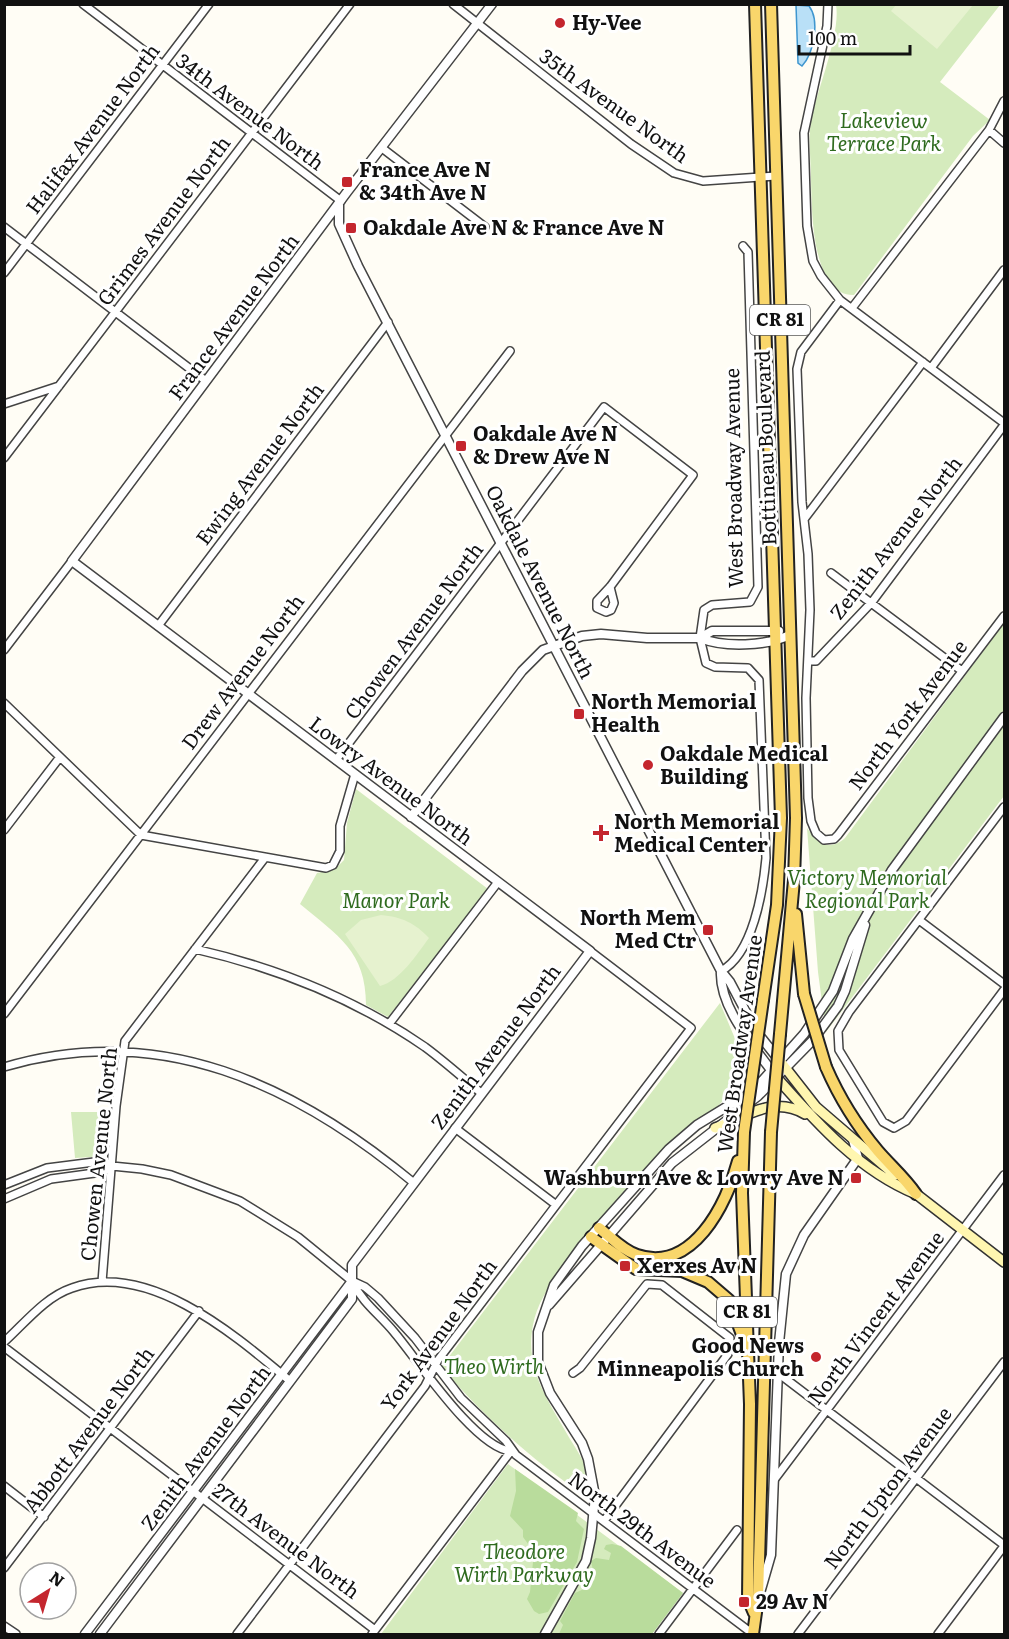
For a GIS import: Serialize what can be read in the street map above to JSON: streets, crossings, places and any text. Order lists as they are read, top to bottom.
{
  "streets": {
    "main road": ["CR 81", "Bottineau Boulevard", "West Broadway Avenue"],
    "street": [
      "35th Avenue North",
      "34th Avenue North",
      "Halifax Avenue North",
      "Grimes Avenue North",
      "France Avenue North",
      "Ewing Avenue North",
      "Zenith Avenue North",
      "Oakdale Avenue North",
      "Chowen Avenue North",
      "Drew Avenue North",
      "North York Avenue",
      "Lowry Avenue North",
      "North Vincent Avenue",
      "York Avenue North",
      "Abbott Avenue North",
      "North Upton Avenue",
      "North 29th Avenue",
      "27th Avenue North"
    ]
  },
  "crossings": [
    ["35th Avenue North", "France Avenue North"],
    ["35th Avenue North", "Bottineau Boulevard"],
    ["34th Avenue North", "Halifax Avenue North"],
    ["34th Avenue North", "Grimes Avenue North"],
    ["34th Avenue North", "France Avenue North"],
    ["34th Avenue North", "Oakdale Avenue North"],
    ["France Avenue North", "Oakdale Avenue North"],
    ["France Avenue North", "Lowry Avenue North"],
    ["Bottineau Boulevard", "West Broadway Avenue"],
    ["Ewing Avenue North", "Oakdale Avenue North"],
    ["Ewing Avenue North", "Lowry Avenue North"],
    ["West Broadway Avenue", "Oakdale Avenue North"],
    ["West Broadway Avenue", "North Vincent Avenue"],
    ["West Broadway Avenue", "North 29th Avenue"],
    ["Zenith Avenue North", "North York Avenue"],
    ["Zenith Avenue North", "Lowry Avenue North"],
    ["Zenith Avenue North", "27th Avenue North"],
    ["Oakdale Avenue North", "Chowen Avenue North"],
    ["Oakdale Avenue North", "Drew Avenue North"],
    ["Chowen Avenue North", "Lowry Avenue North"],
    ["Drew Avenue North", "Lowry Avenue North"],
    ["Lowry Avenue North", "York Avenue North"],
    ["York Avenue North", "27th Avenue North"],
    ["Abbott Avenue North", "27th Avenue North"]
  ],
  "parks": [
    "Lakeview Terrace Park",
    "Victory Memorial Regional Park",
    "Manor Park",
    "Theo Wirth",
    "Theodore Wirth Parkway"
  ],
  "places": {
    "other": ["Hy-Vee", "Oakdale Medical Building", "Good News Minneapolis Church"],
    "transit": [
      "France Ave N & 34th Ave N",
      "Oakdale Ave N & France Ave N",
      "Oakdale Ave N & Drew Ave N",
      "North Memorial Health",
      "North Mem Med Ctr",
      "Washburn Ave & Lowry Ave N",
      "Xerxes Av N",
      "29 Av N"
    ],
    "health": ["North Memorial Medical Center"]
  },
  "scale_bar": "100 m",
  "north": "top right"
}
